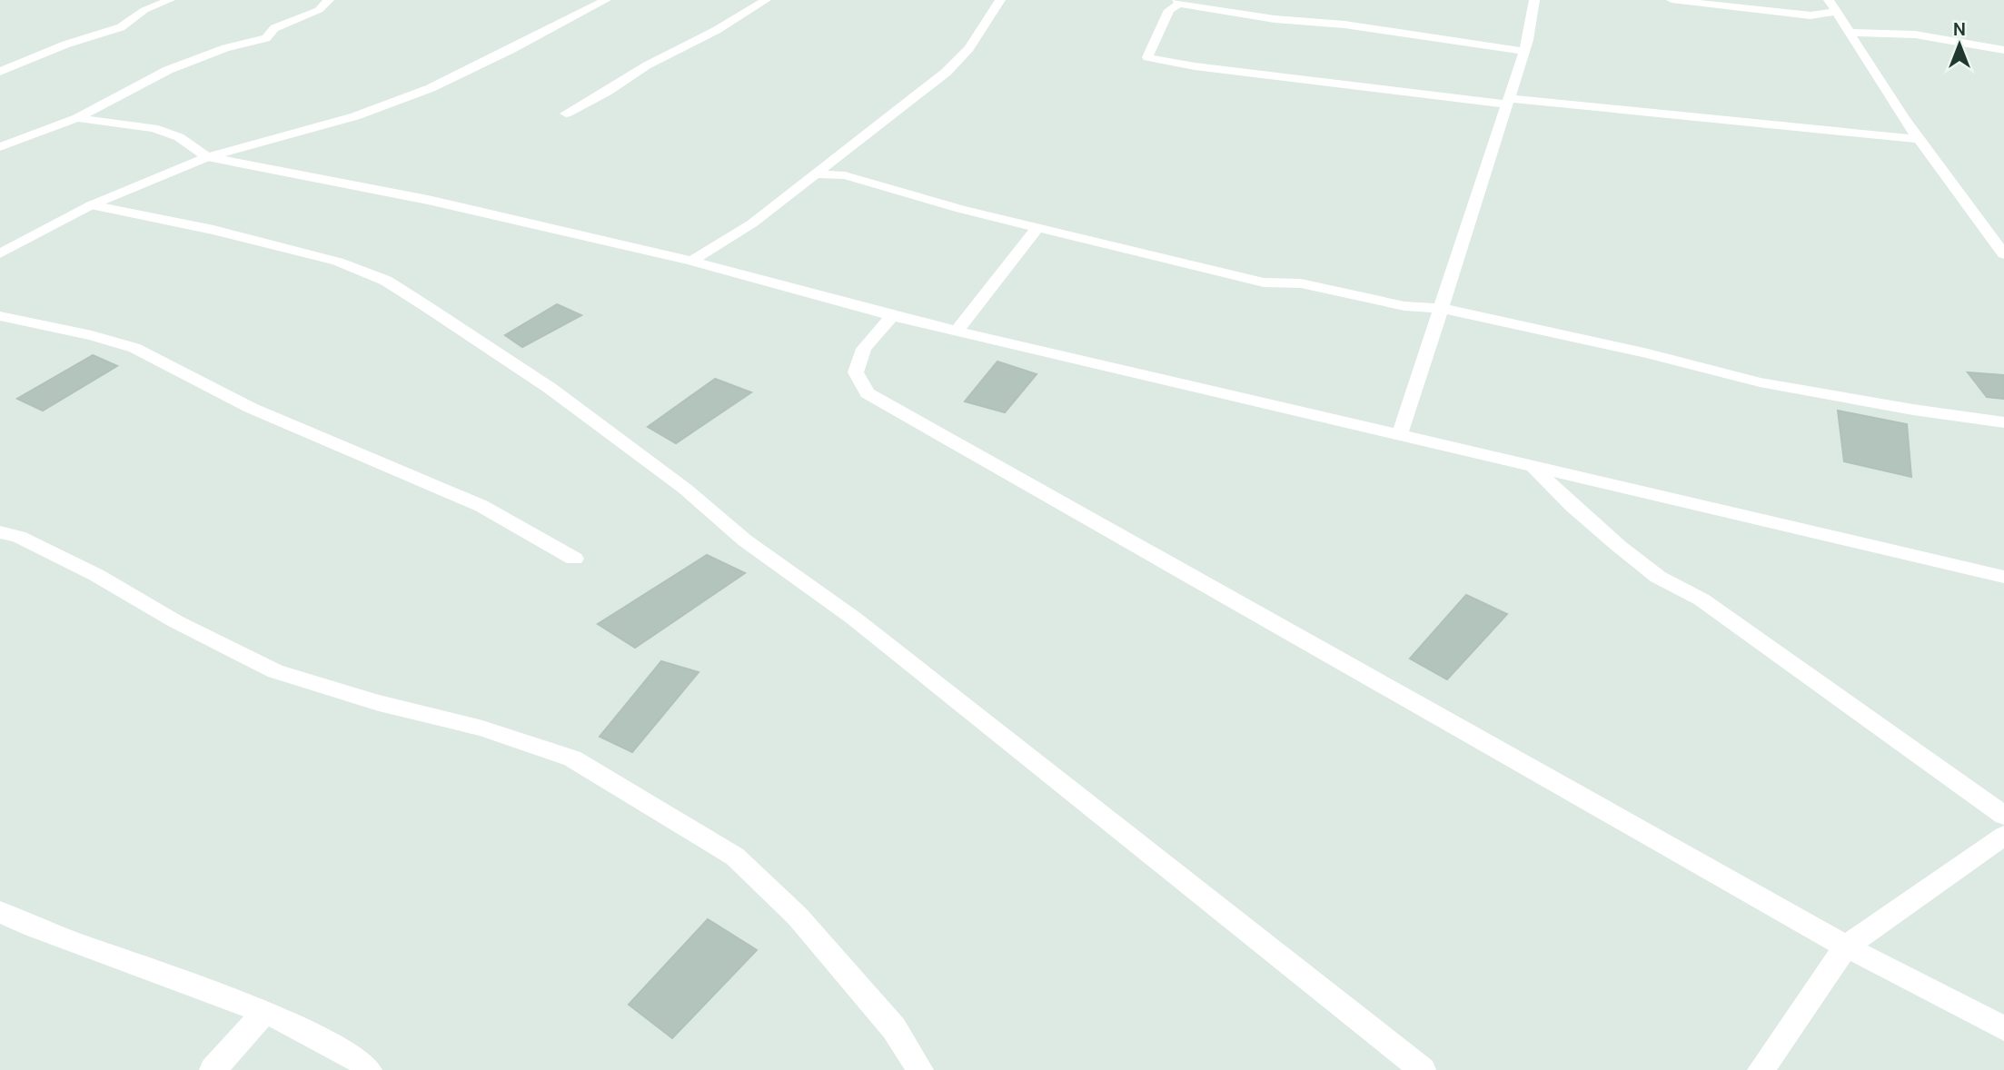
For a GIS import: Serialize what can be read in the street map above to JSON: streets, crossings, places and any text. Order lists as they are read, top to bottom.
{
  "north": "top"
}
